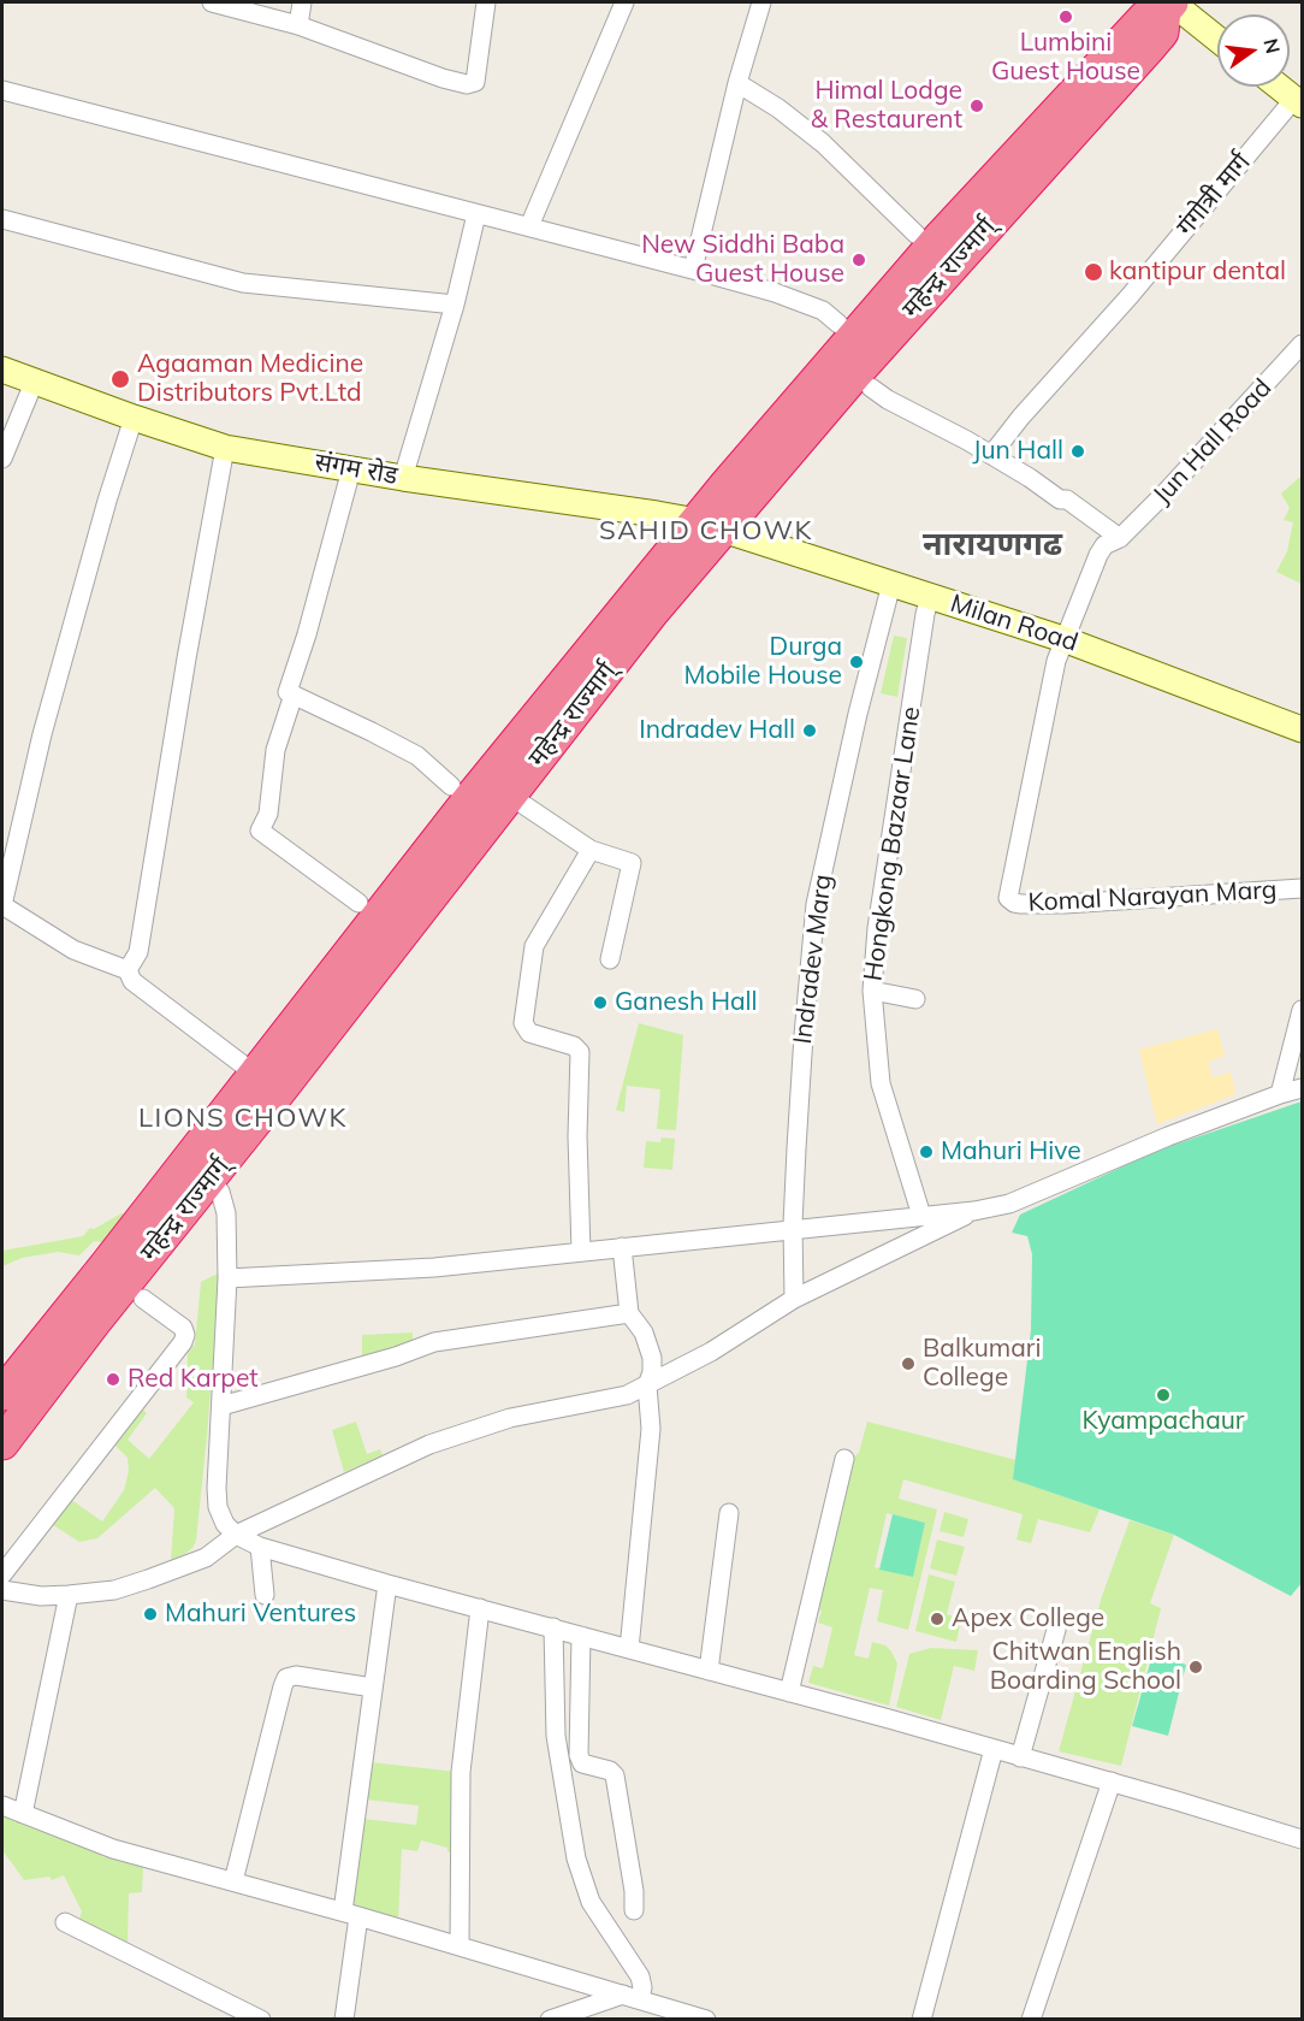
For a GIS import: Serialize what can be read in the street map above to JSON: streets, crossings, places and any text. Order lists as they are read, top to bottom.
{
  "streets": {
    "highway": ["महेन्द्र राज्मार्ग्"],
    "street": [
      "गंगोत्री मार्ग",
      "Jun Hall Road",
      "संगम रोड",
      "Milan Road",
      "Hongkong Bazaar Lane",
      "Komal Narayan Marg",
      "Indradev Marg"
    ]
  },
  "crossings": [
    ["महेन्द्र राज्मार्ग्", "संगम रोड"],
    ["महेन्द्र राज्मार्ग्", "Milan Road"],
    ["Jun Hall Road", "Milan Road"],
    ["Jun Hall Road", "Komal Narayan Marg"],
    ["संगम रोड", "Milan Road"],
    ["Milan Road", "Hongkong Bazaar Lane"],
    ["Milan Road", "Komal Narayan Marg"],
    ["Milan Road", "Indradev Marg"]
  ],
  "districts": ["SAHID CHOWK", "नारायणगढ", "LIONS CHOWK"],
  "places": [
    "Lumbini Guest House",
    "Himal Lodge & Restaurent",
    "New Siddhi Baba Guest House",
    "kantipur dental",
    "Agaaman Medicine Distributors Pvt.Ltd",
    "Jun Hall",
    "Durga Mobile House",
    "Indradev Hall",
    "Ganesh Hall",
    "Mahuri Hive",
    "Balkumari College",
    "Red Karpet",
    "Kyampachaur",
    "Mahuri Ventures",
    "Apex College",
    "Chitwan English Boarding School"
  ],
  "north": "right"
}
